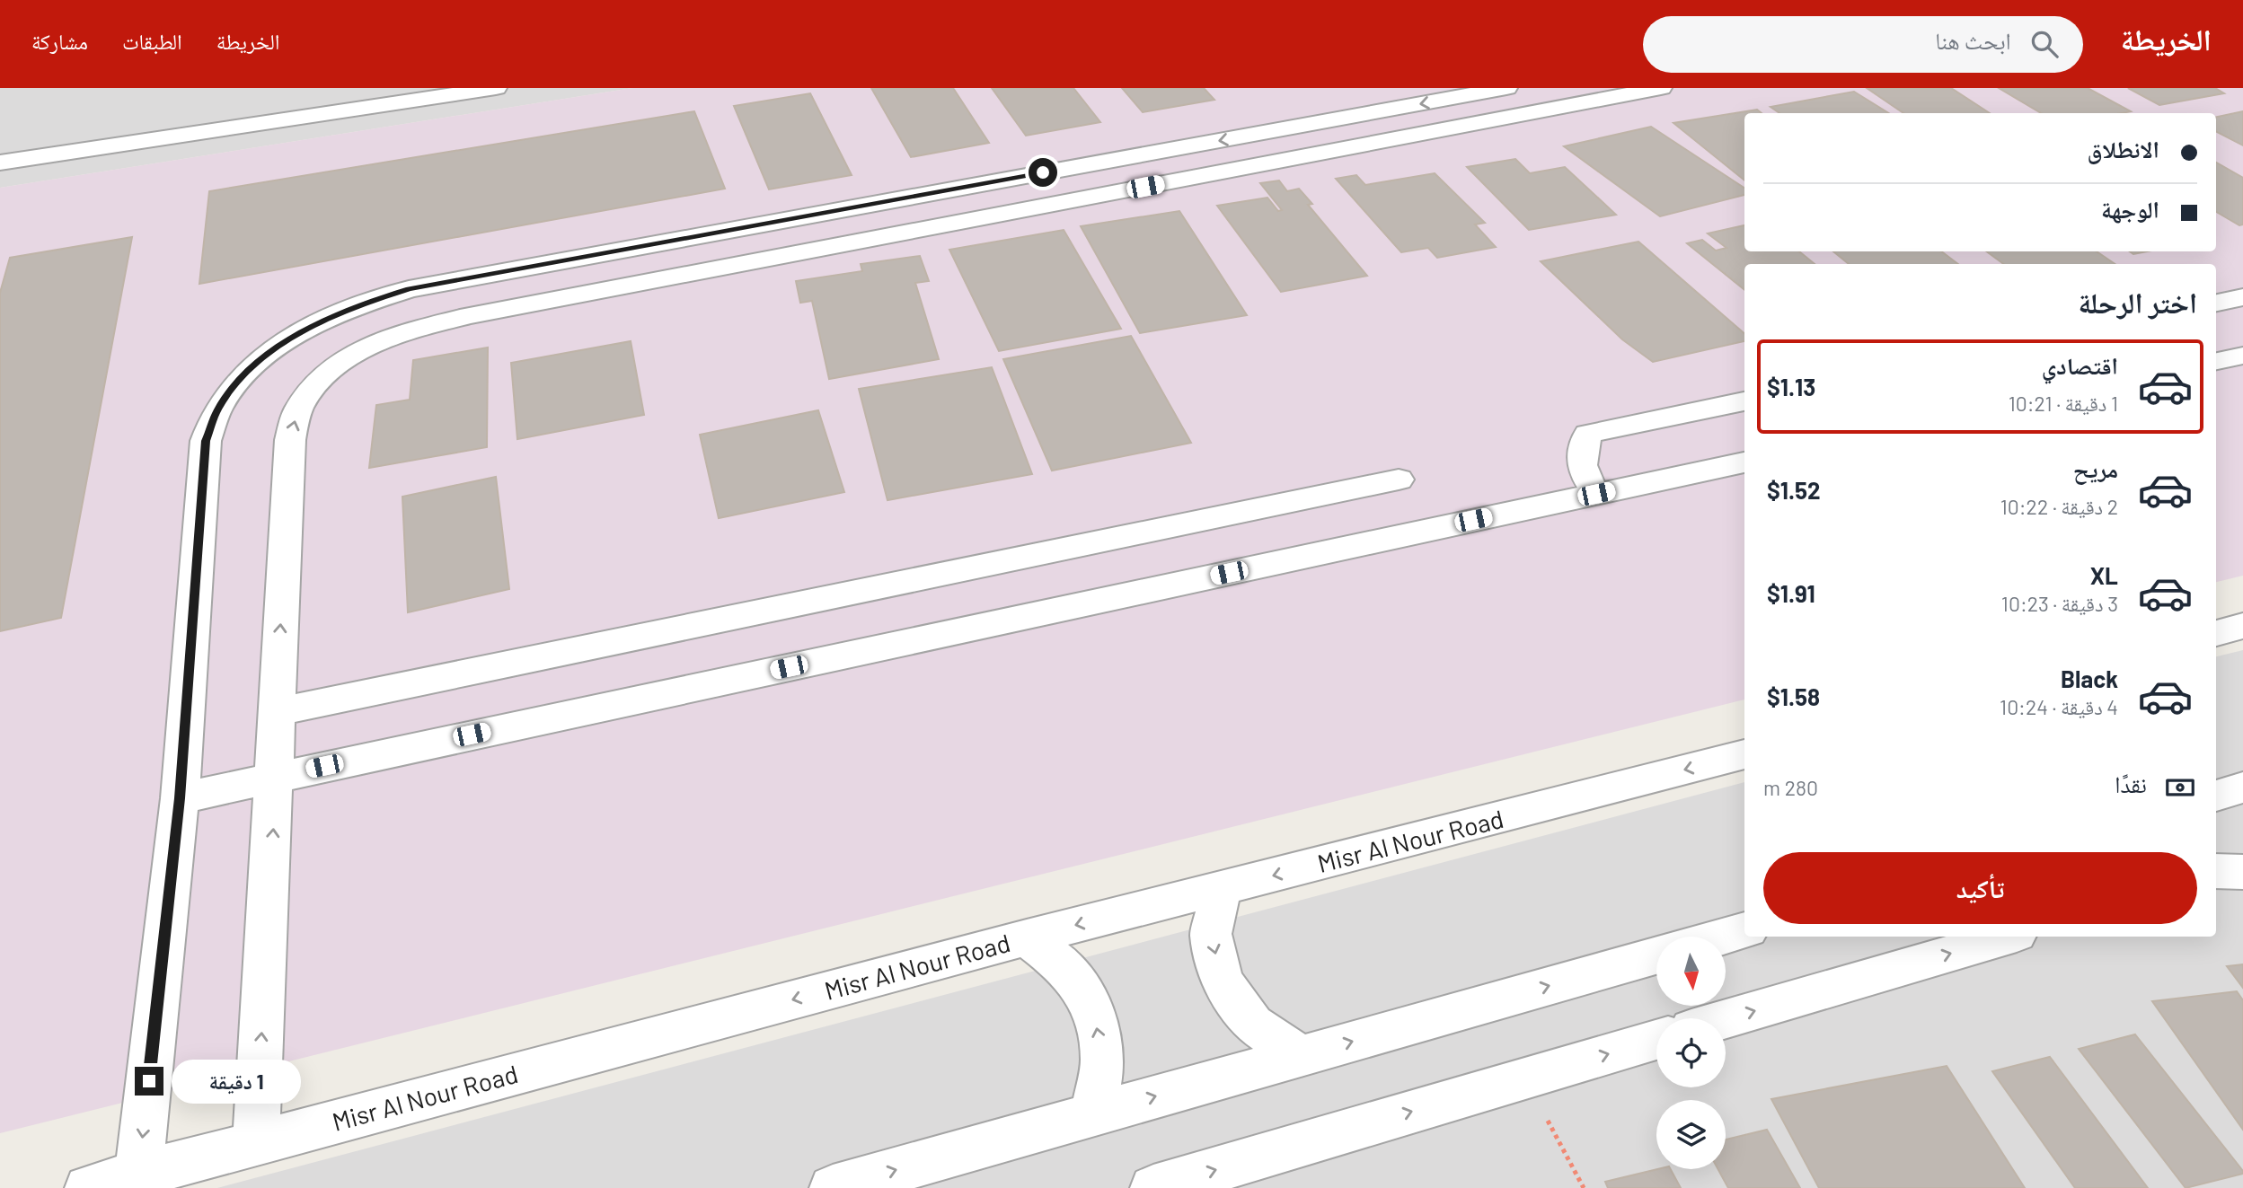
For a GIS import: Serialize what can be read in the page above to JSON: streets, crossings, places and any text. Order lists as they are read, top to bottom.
{
  "streets": {
    "street": ["Misr Al Nour Road"]
  },
  "north": "bottom",
  "page": {
    "header": "الخريطة",
    "search": "ابحث هنا",
    "nav": ["الخريطة", "الطبقات", "مشاركة"],
    "banner": ["الانطلاق", "الوجهة"],
    "heading": "اختر الرحلة",
    "list": [
      {
        "name": "اقتصادي",
        "note": "1 دقيقة · 10:21",
        "value": "$1.13"
      },
      {
        "name": "مريح",
        "note": "2 دقيقة · 10:22",
        "value": "$1.52"
      },
      {
        "name": "XL",
        "note": "3 دقيقة · 10:23",
        "value": "$1.91"
      },
      {
        "name": "Black",
        "note": "4 دقيقة · 10:24",
        "value": "$1.58"
      }
    ],
    "pay": ["نقدًا", "280 m"],
    "buttons": "تأكيد",
    "bubble": "1 دقيقة"
  }
}
